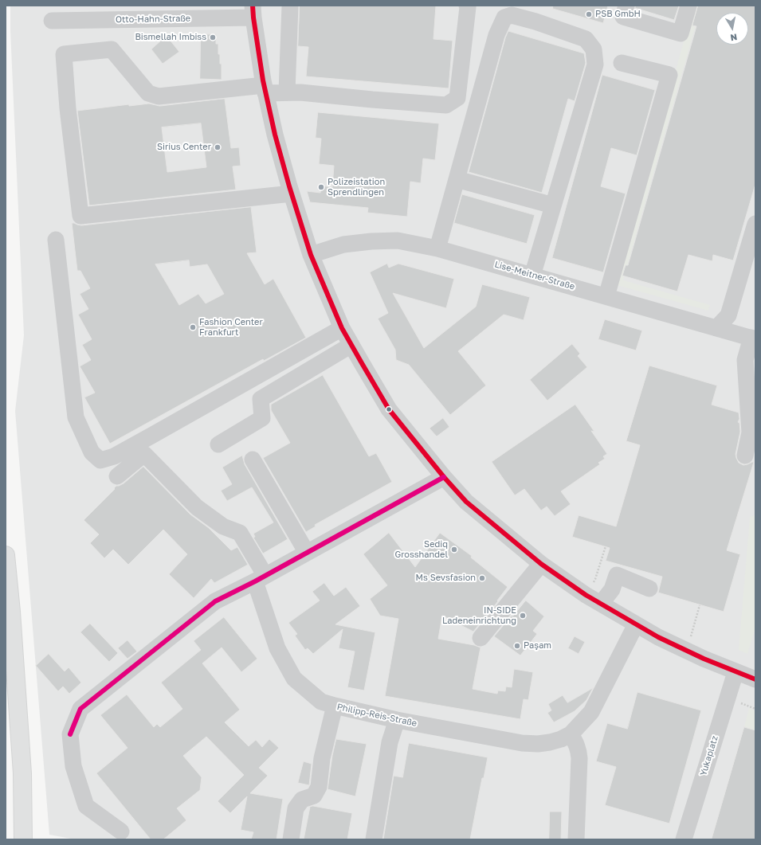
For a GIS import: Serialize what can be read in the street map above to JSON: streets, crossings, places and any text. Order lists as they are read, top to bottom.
{
  "streets": {
    "street": [
      "Otto-Hahn-Straße",
      "Lise-Meitner-Straße",
      "Philipp-Reis-Straße",
      "Yukaplatz"
    ]
  },
  "crossings": [
    ["Otto-Hahn-Straße", "Lise-Meitner-Straße"],
    ["Otto-Hahn-Straße", "Philipp-Reis-Straße"],
    ["Otto-Hahn-Straße", "Yukaplatz"]
  ],
  "places": [
    "PSB GmbH",
    "Bismellah Imbiss",
    "Sirius Center",
    "Polizeistation Sprendlingen",
    "Fashion Center Frankfurt",
    "Sediq Grosshandel",
    "Ms Sevsfasion",
    "IN-SIDE Ladeneinrichtung",
    "Paşam"
  ],
  "north": "bottom"
}
